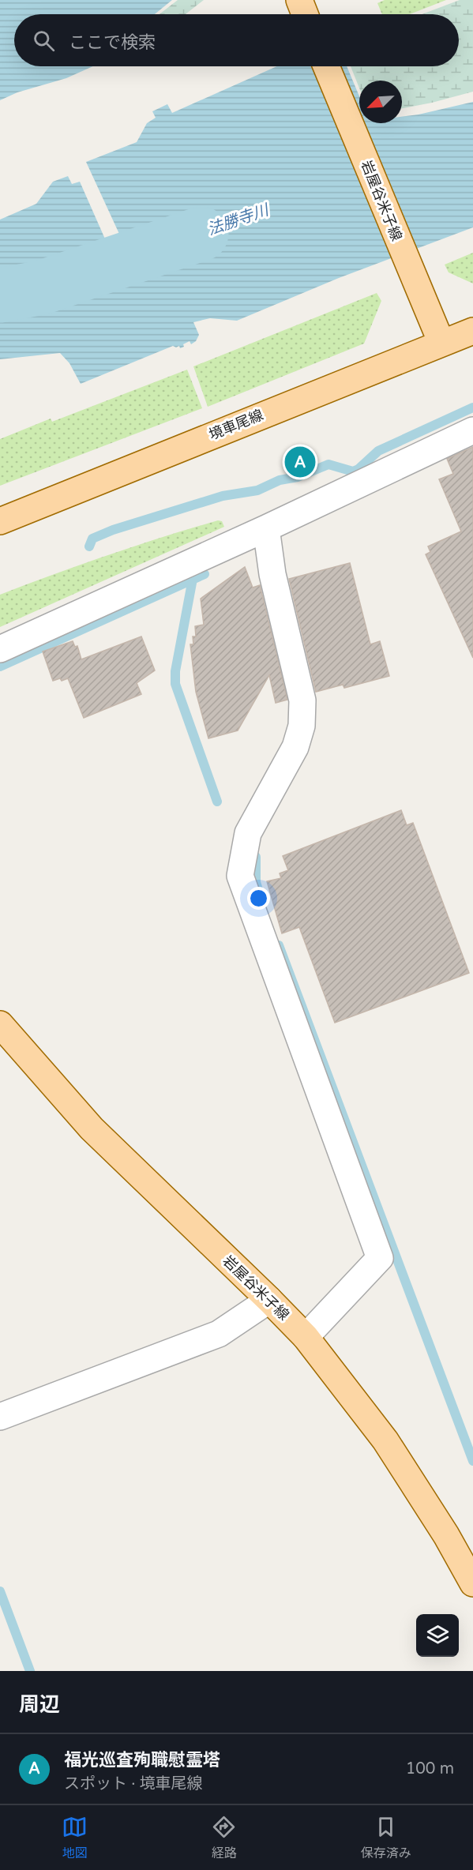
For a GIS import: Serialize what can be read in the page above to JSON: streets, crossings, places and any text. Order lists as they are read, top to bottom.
{
  "streets": {
    "main road": ["岩屋谷米子線", "境車尾線"]
  },
  "crossings": [
    ["岩屋谷米子線", "境車尾線"]
  ],
  "water": ["法勝寺川"],
  "north": "bottom left",
  "page": {
    "search": "ここで検索",
    "pins": "A",
    "heading": "周辺",
    "list": [
      {
        "mark": "A",
        "name": "福光巡査殉職慰霊塔",
        "note": "スポット · 境車尾線",
        "value": "100 m"
      }
    ],
    "nav": ["地図", "経路", "保存済み"]
  }
}
